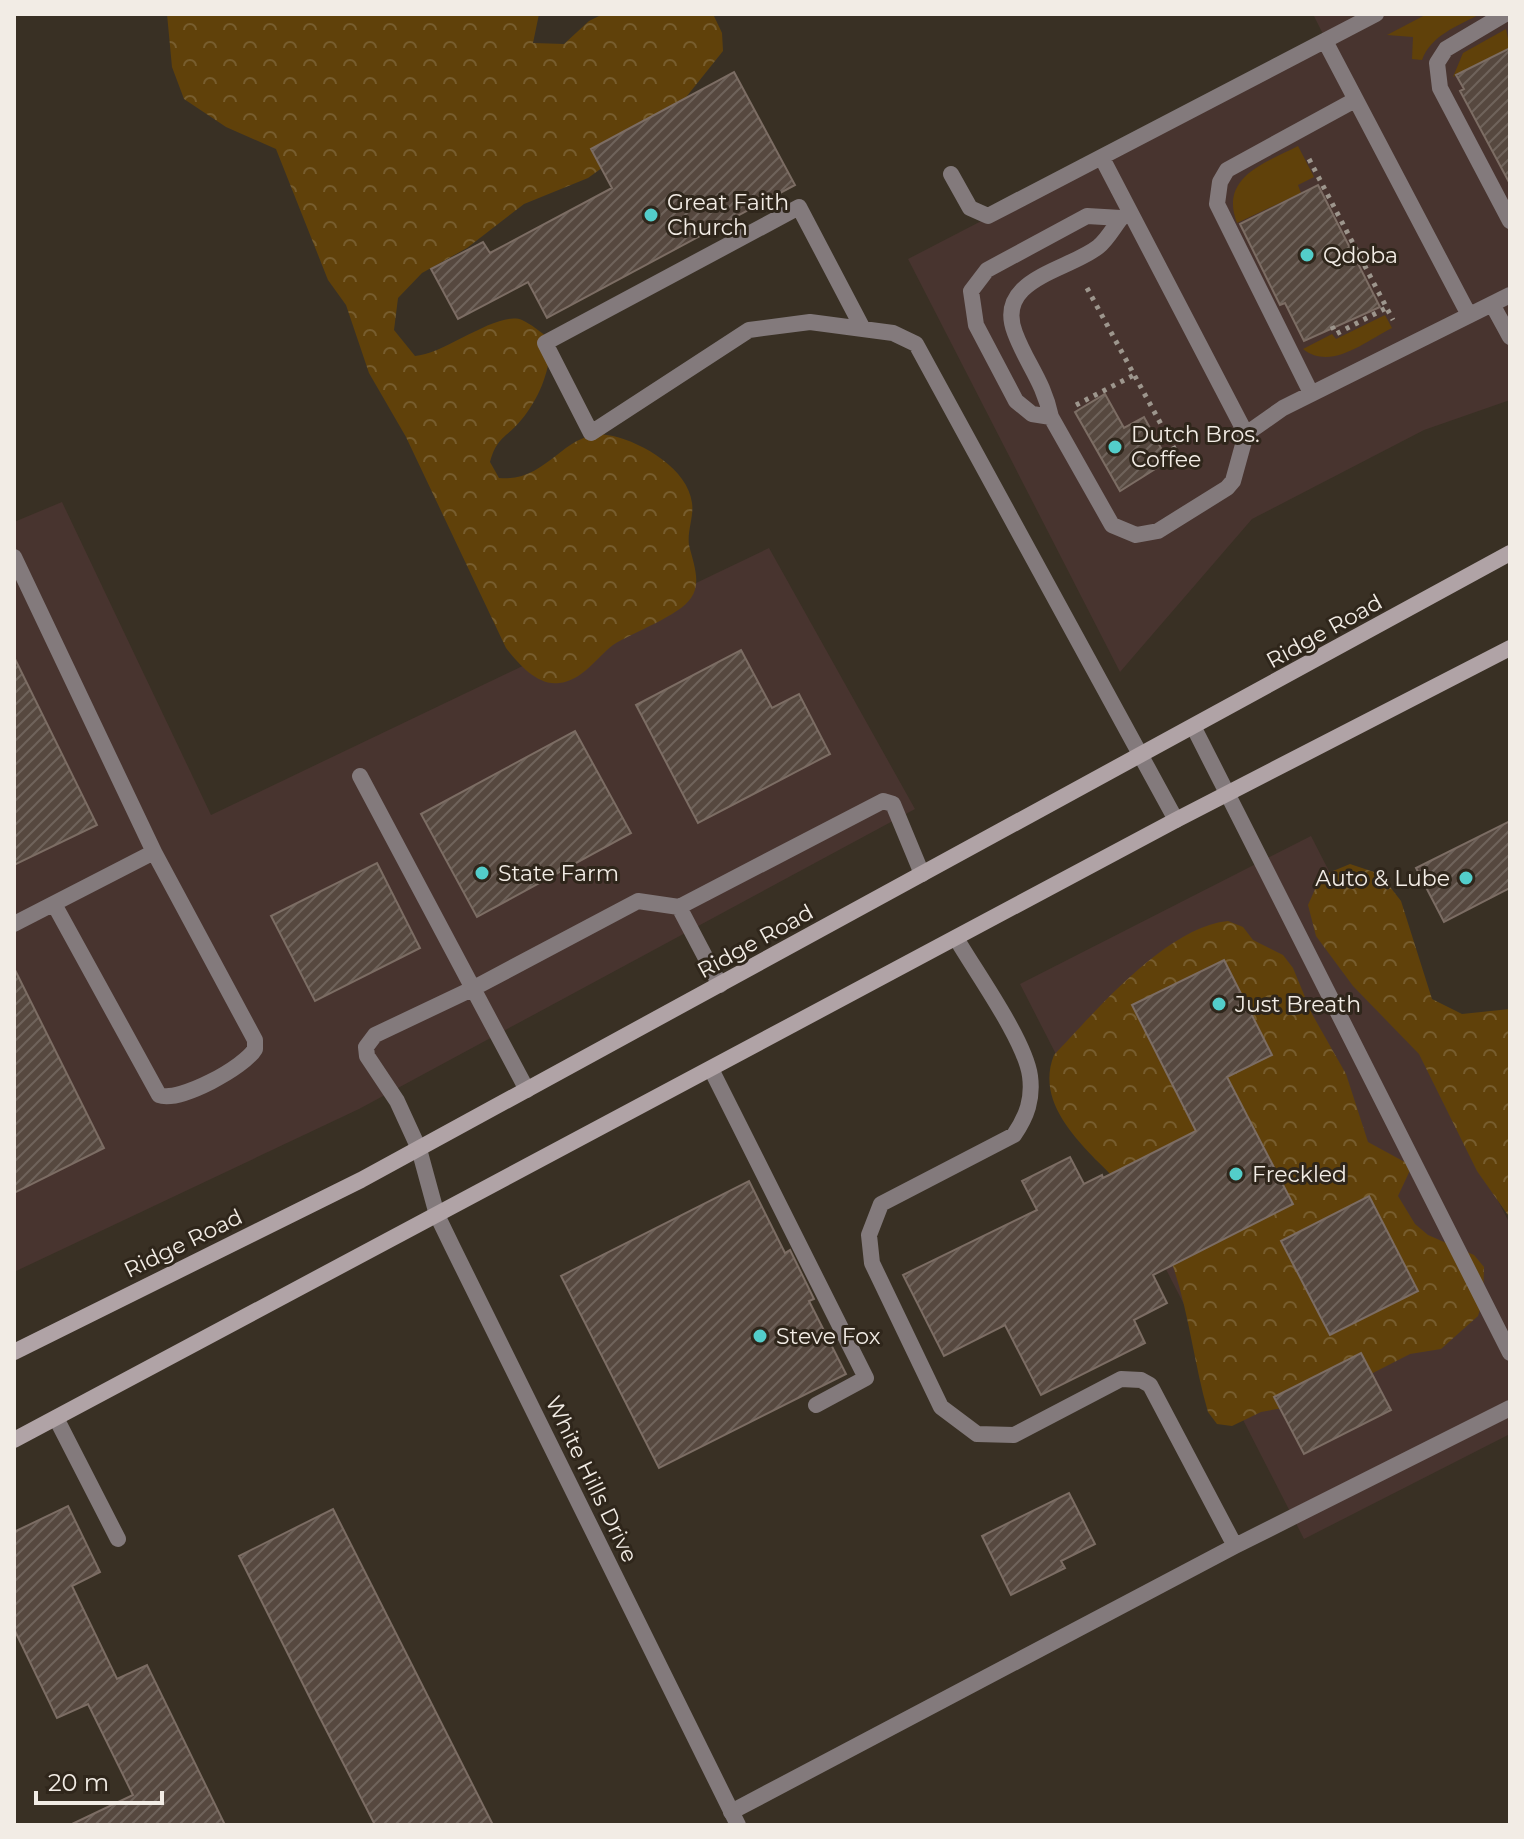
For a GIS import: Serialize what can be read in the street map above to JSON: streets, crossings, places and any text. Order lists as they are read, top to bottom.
{
  "streets": {
    "main road": ["Ridge Road"],
    "street": ["White Hills Drive"]
  },
  "crossings": [
    ["Ridge Road", "White Hills Drive"]
  ],
  "places": [
    "Great Faith Church",
    "Qdoba",
    "Dutch Bros. Coffee",
    "State Farm",
    "Auto & Lube",
    "Just Breath",
    "Freckled",
    "Steve Fox"
  ],
  "scale_bar": "20 m"
}
